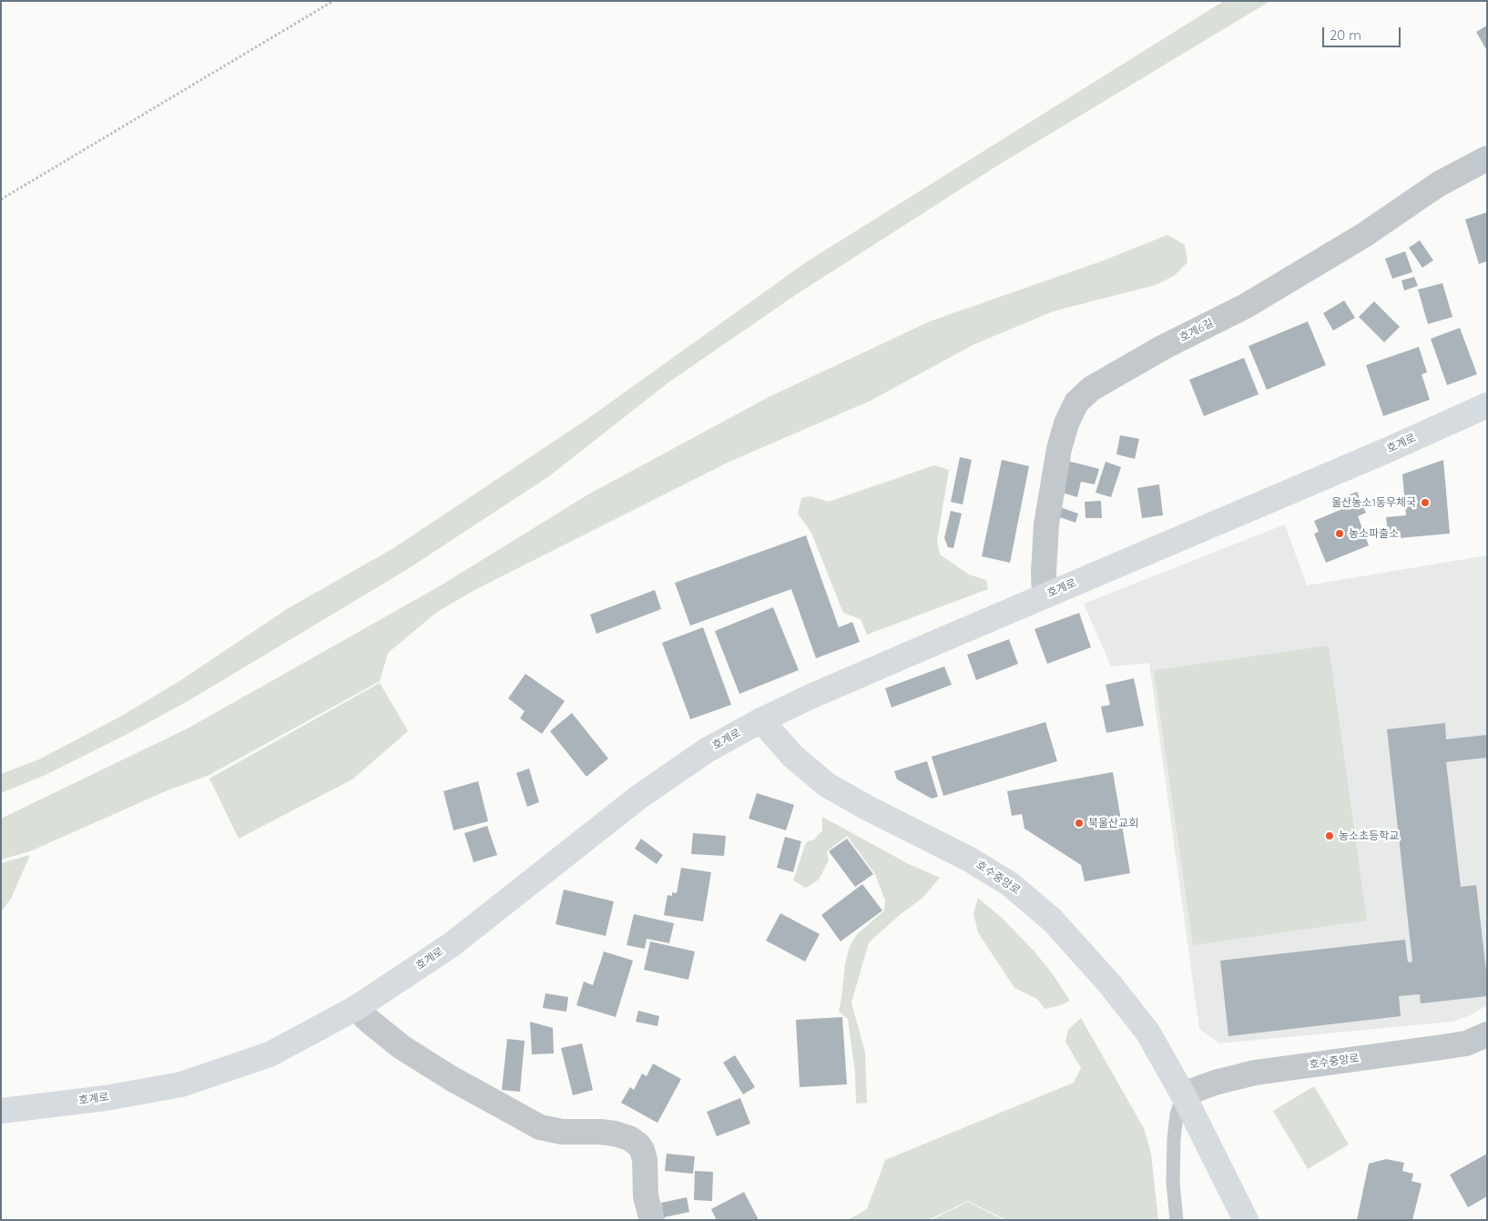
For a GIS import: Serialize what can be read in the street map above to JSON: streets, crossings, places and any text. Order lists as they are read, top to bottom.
{
  "streets": {
    "street": ["호계6길", "호계로", "호수중앙로"]
  },
  "crossings": [
    ["호계6길", "호계로"],
    ["호계로", "호수중앙로"]
  ],
  "places": [
    "울산농소1동우체국",
    "농소파출소",
    "북울산교회",
    "농소초등학교"
  ],
  "scale_bar": "20 m"
}
